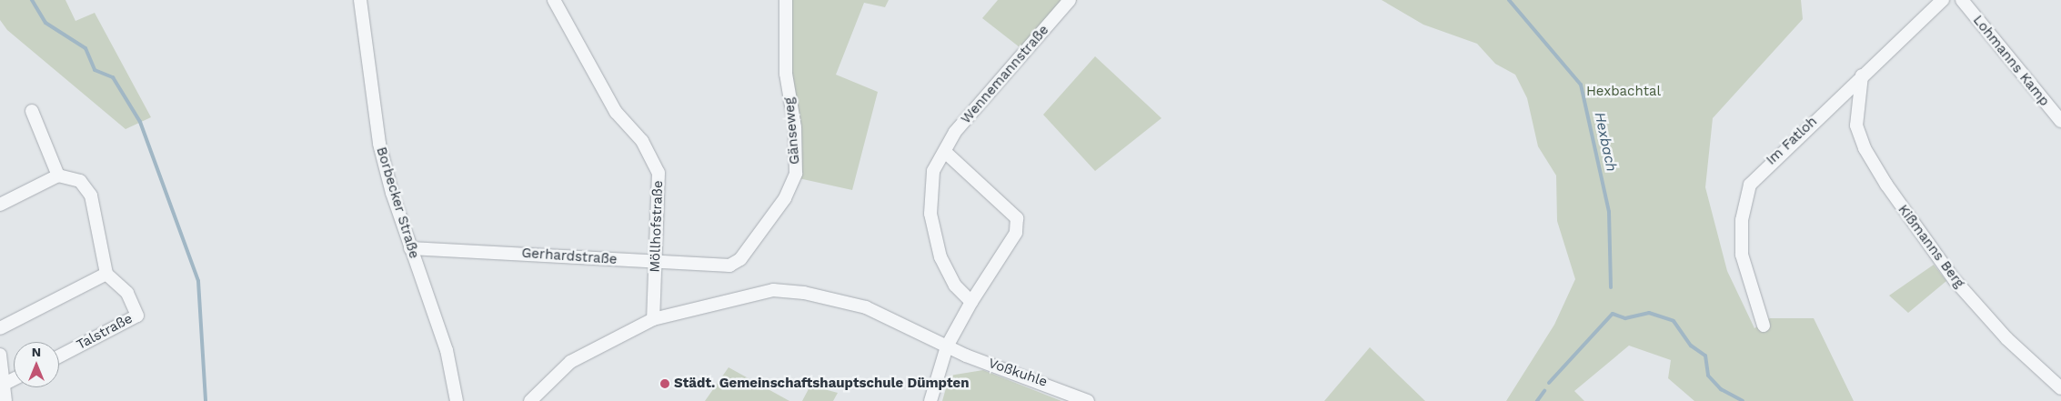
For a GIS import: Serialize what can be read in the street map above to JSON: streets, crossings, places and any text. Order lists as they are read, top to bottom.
{
  "streets": {
    "street": [
      "Lohmanns Kamp",
      "Wennemannstraße",
      "Gänseweg",
      "Im Fatloh",
      "Borbecker Straße",
      "Möllhofstraße",
      "Kißmanns Berg",
      "Gerhardstraße",
      "Talstraße",
      "Voßkuhle"
    ]
  },
  "crossings": [
    ["Gänseweg", "Gerhardstraße"],
    ["Im Fatloh", "Kißmanns Berg"],
    ["Borbecker Straße", "Gerhardstraße"],
    ["Möllhofstraße", "Gerhardstraße"],
    ["Möllhofstraße", "Voßkuhle"]
  ],
  "water": ["Hexbach"],
  "parks": ["Hexbachtal"],
  "places": ["Städt. Gemeinschaftshauptschule Dümpten"],
  "north": "top"
}
